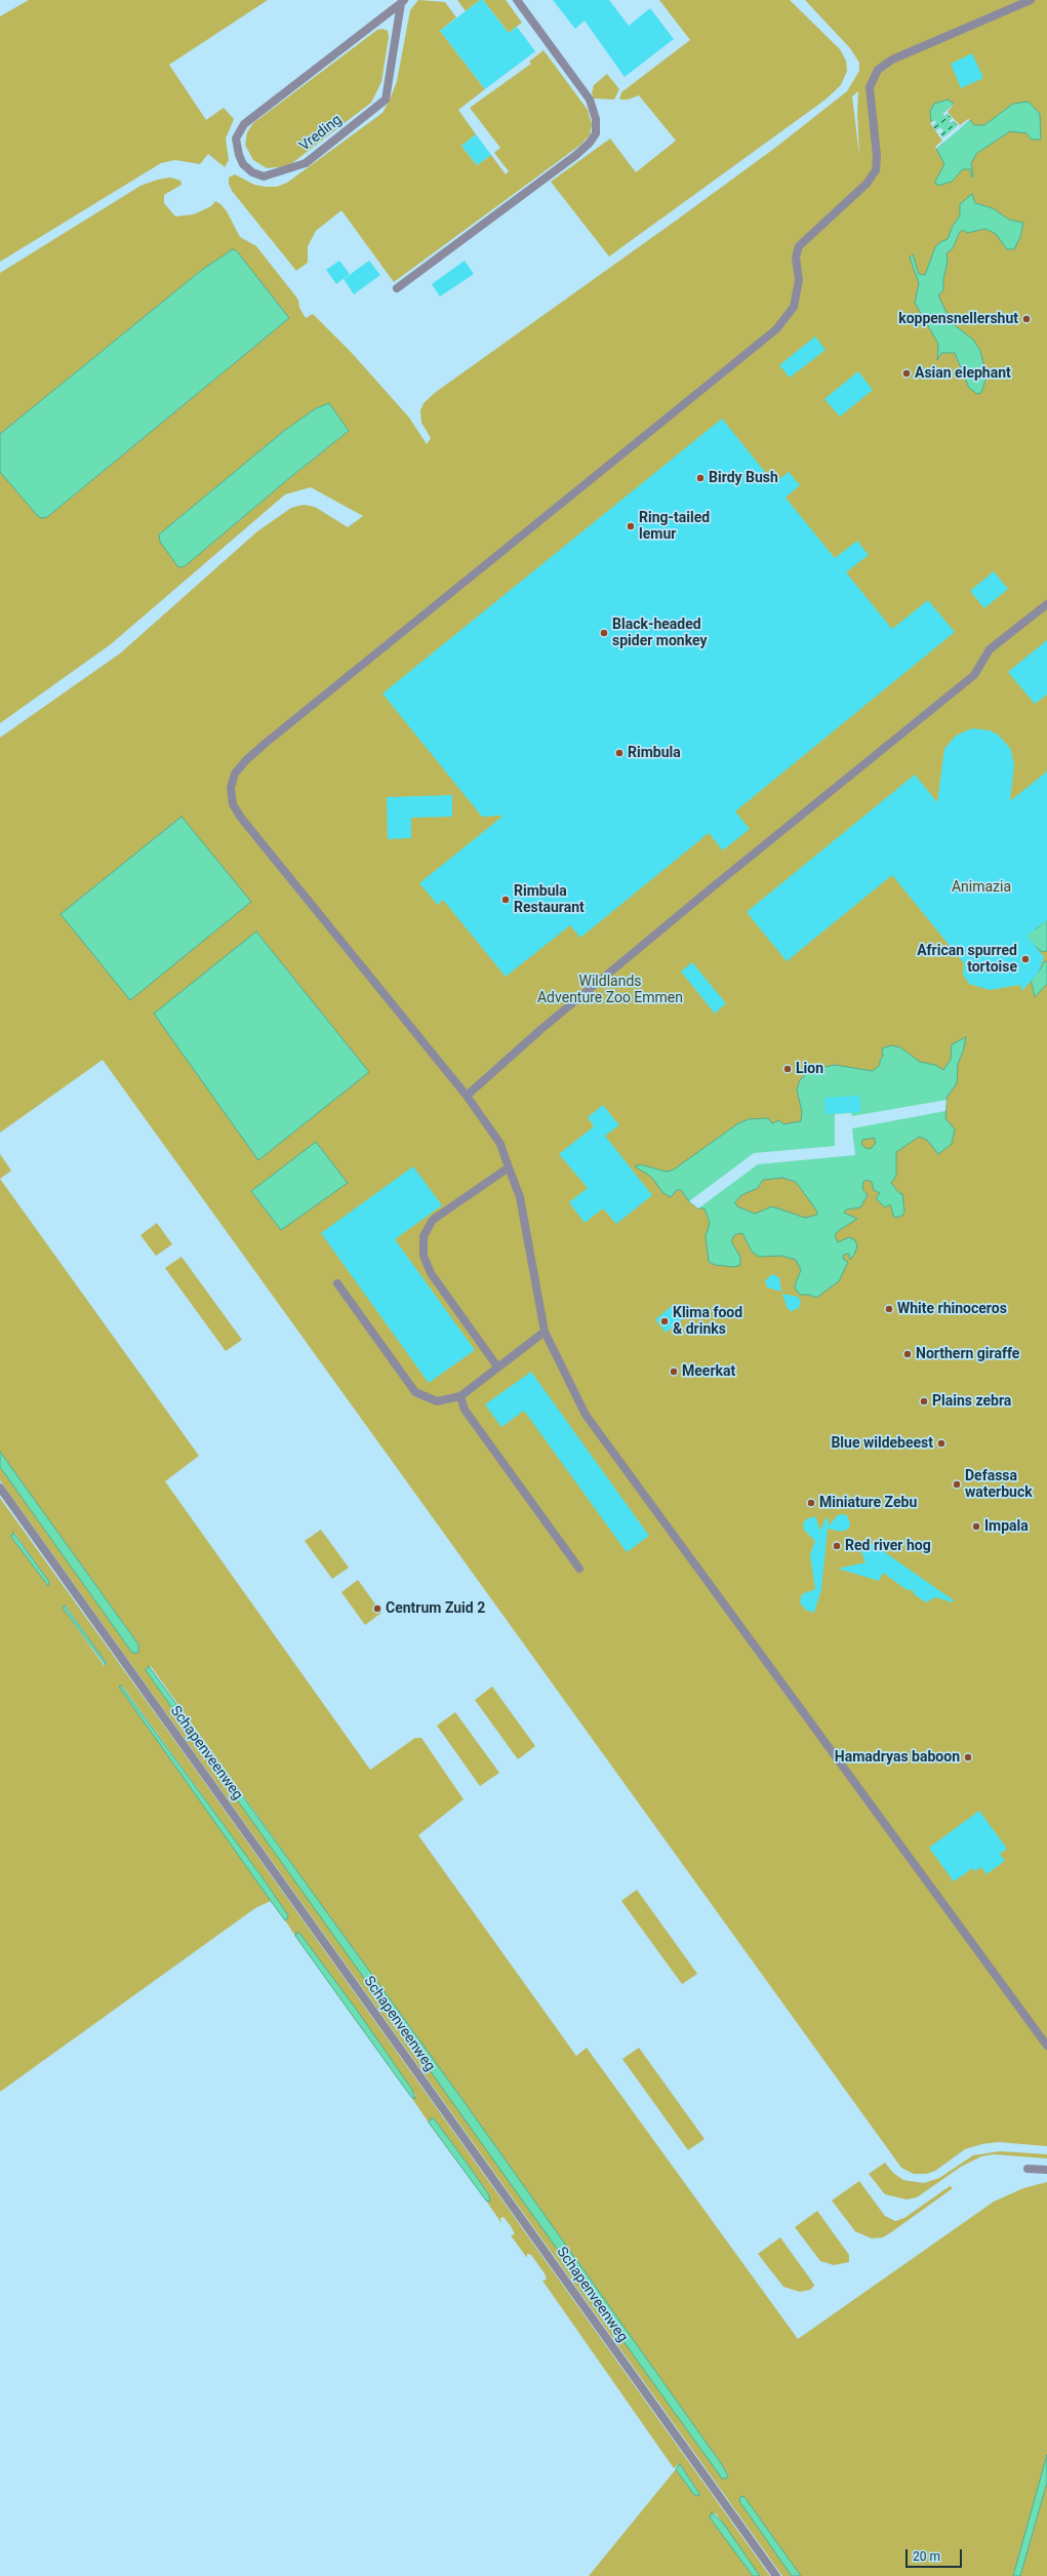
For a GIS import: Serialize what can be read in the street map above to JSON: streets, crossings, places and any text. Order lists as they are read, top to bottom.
{
  "streets": {
    "street": ["Vreding", "Schapenveenweg"]
  },
  "parks": ["Animazia", "Wildlands Adventure Zoo Emmen"],
  "places": [
    "koppensnellershut",
    "Asian elephant",
    "Birdy Bush",
    "Ring-tailed lemur",
    "Black-headed spider monkey",
    "Rimbula",
    "Rimbula Restaurant",
    "African spurred tortoise",
    "Lion",
    "White rhinoceros",
    "Klima food & drinks",
    "Northern giraffe",
    "Meerkat",
    "Plains zebra",
    "Blue wildebeest",
    "Defassa waterbuck",
    "Miniature Zebu",
    "Impala",
    "Red river hog",
    "Centrum Zuid 2",
    "Hamadryas baboon"
  ],
  "scale_bar": "20 m"
}
